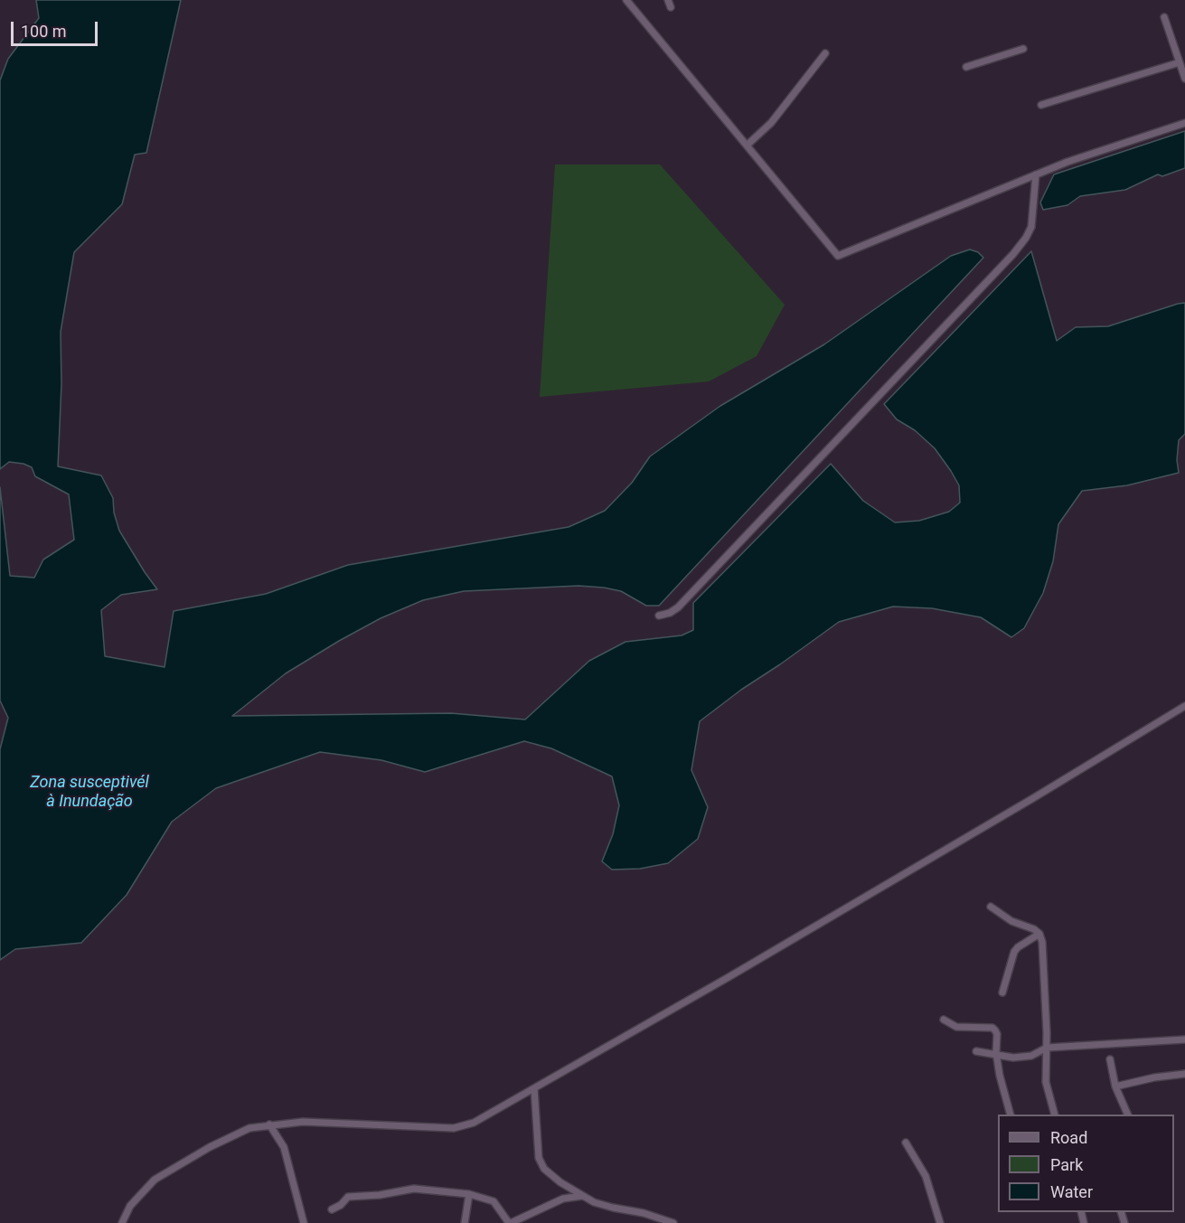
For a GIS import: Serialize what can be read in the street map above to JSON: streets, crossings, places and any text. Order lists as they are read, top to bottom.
{
  "water": ["Zona susceptivél à Inundação"],
  "legend": ["Road", "Park", "Water"],
  "scale_bar": "100 m"
}
